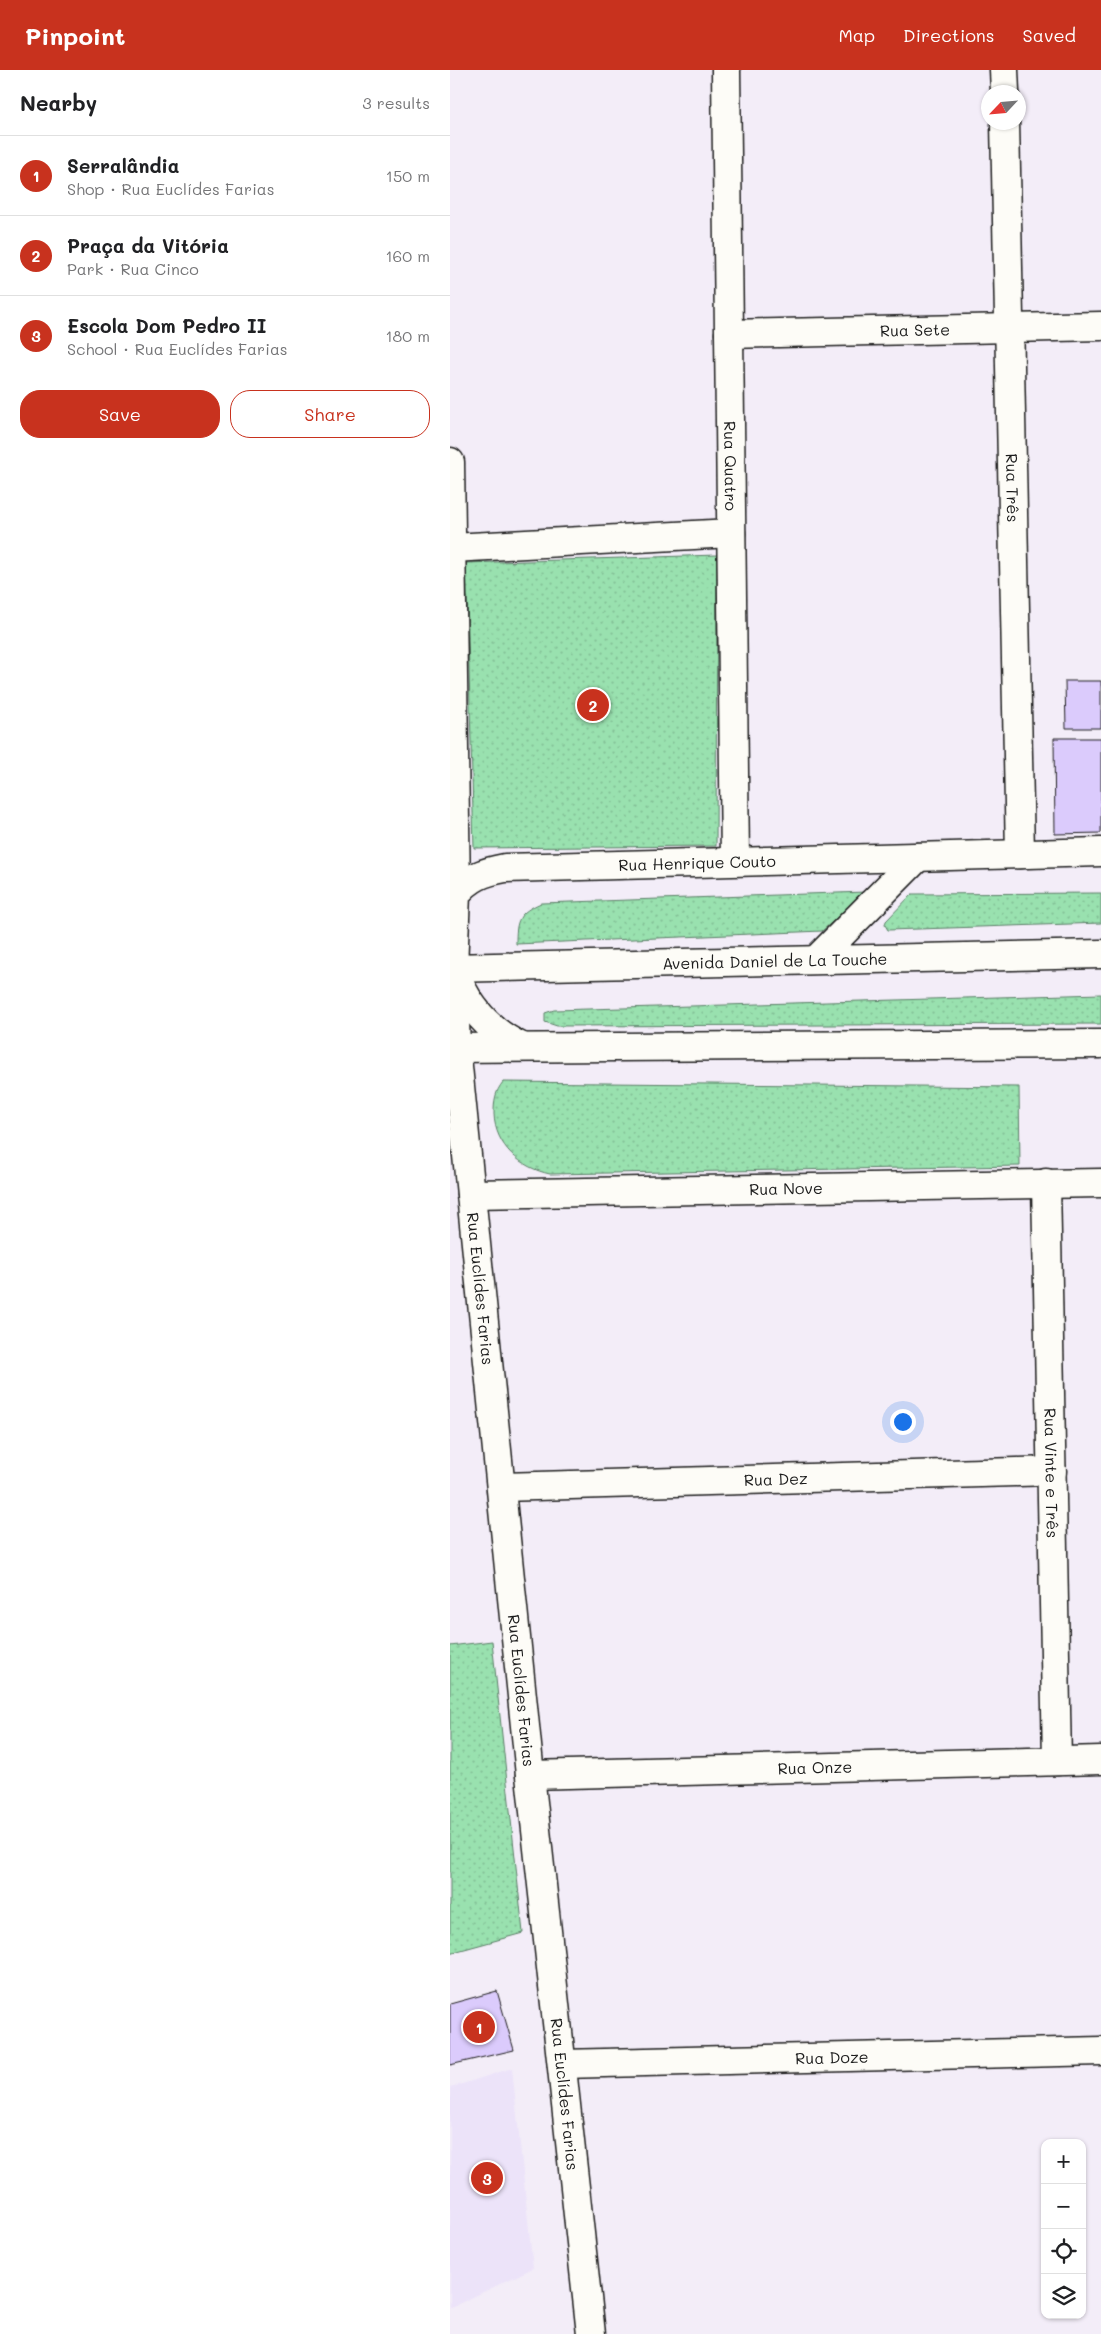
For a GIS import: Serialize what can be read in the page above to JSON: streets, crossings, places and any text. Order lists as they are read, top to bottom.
{
  "streets": {
    "street": [
      "Rua Sete",
      "Rua Quatro",
      "Rua Três",
      "Rua Henrique Couto",
      "Avenida Daniel de La Touche",
      "Rua Nove",
      "Rua Euclídes Farias",
      "Rua Vinte e Três",
      "Rua Dez",
      "Rua Onze",
      "Rua Doze"
    ]
  },
  "crossings": [
    ["Rua Sete", "Rua Quatro"],
    ["Rua Sete", "Rua Três"],
    ["Rua Quatro", "Rua Henrique Couto"],
    ["Rua Três", "Rua Henrique Couto"],
    ["Rua Nove", "Rua Euclídes Farias"],
    ["Rua Nove", "Rua Vinte e Três"],
    ["Rua Euclídes Farias", "Rua Dez"],
    ["Rua Euclídes Farias", "Rua Onze"],
    ["Rua Euclídes Farias", "Rua Doze"],
    ["Rua Vinte e Três", "Rua Dez"],
    ["Rua Vinte e Três", "Rua Onze"]
  ],
  "north": "bottom left",
  "page": {
    "header": "Pinpoint",
    "nav": ["Map", "Directions", "Saved"],
    "heading": ["Nearby", "3 results"],
    "list": [
      {
        "mark": "1",
        "name": "Serralândia",
        "note": "Shop · Rua Euclídes Farias",
        "value": "150 m"
      },
      {
        "mark": "2",
        "name": "Praça da Vitória",
        "note": "Park · Rua Cinco",
        "value": "160 m"
      },
      {
        "mark": "3",
        "name": "Escola Dom Pedro II",
        "note": "School · Rua Euclídes Farias",
        "value": "180 m"
      }
    ],
    "buttons": ["Save", "Share"],
    "pins": ["2", "1", "3"],
    "map_buttons": ["+", "−"]
  }
}
